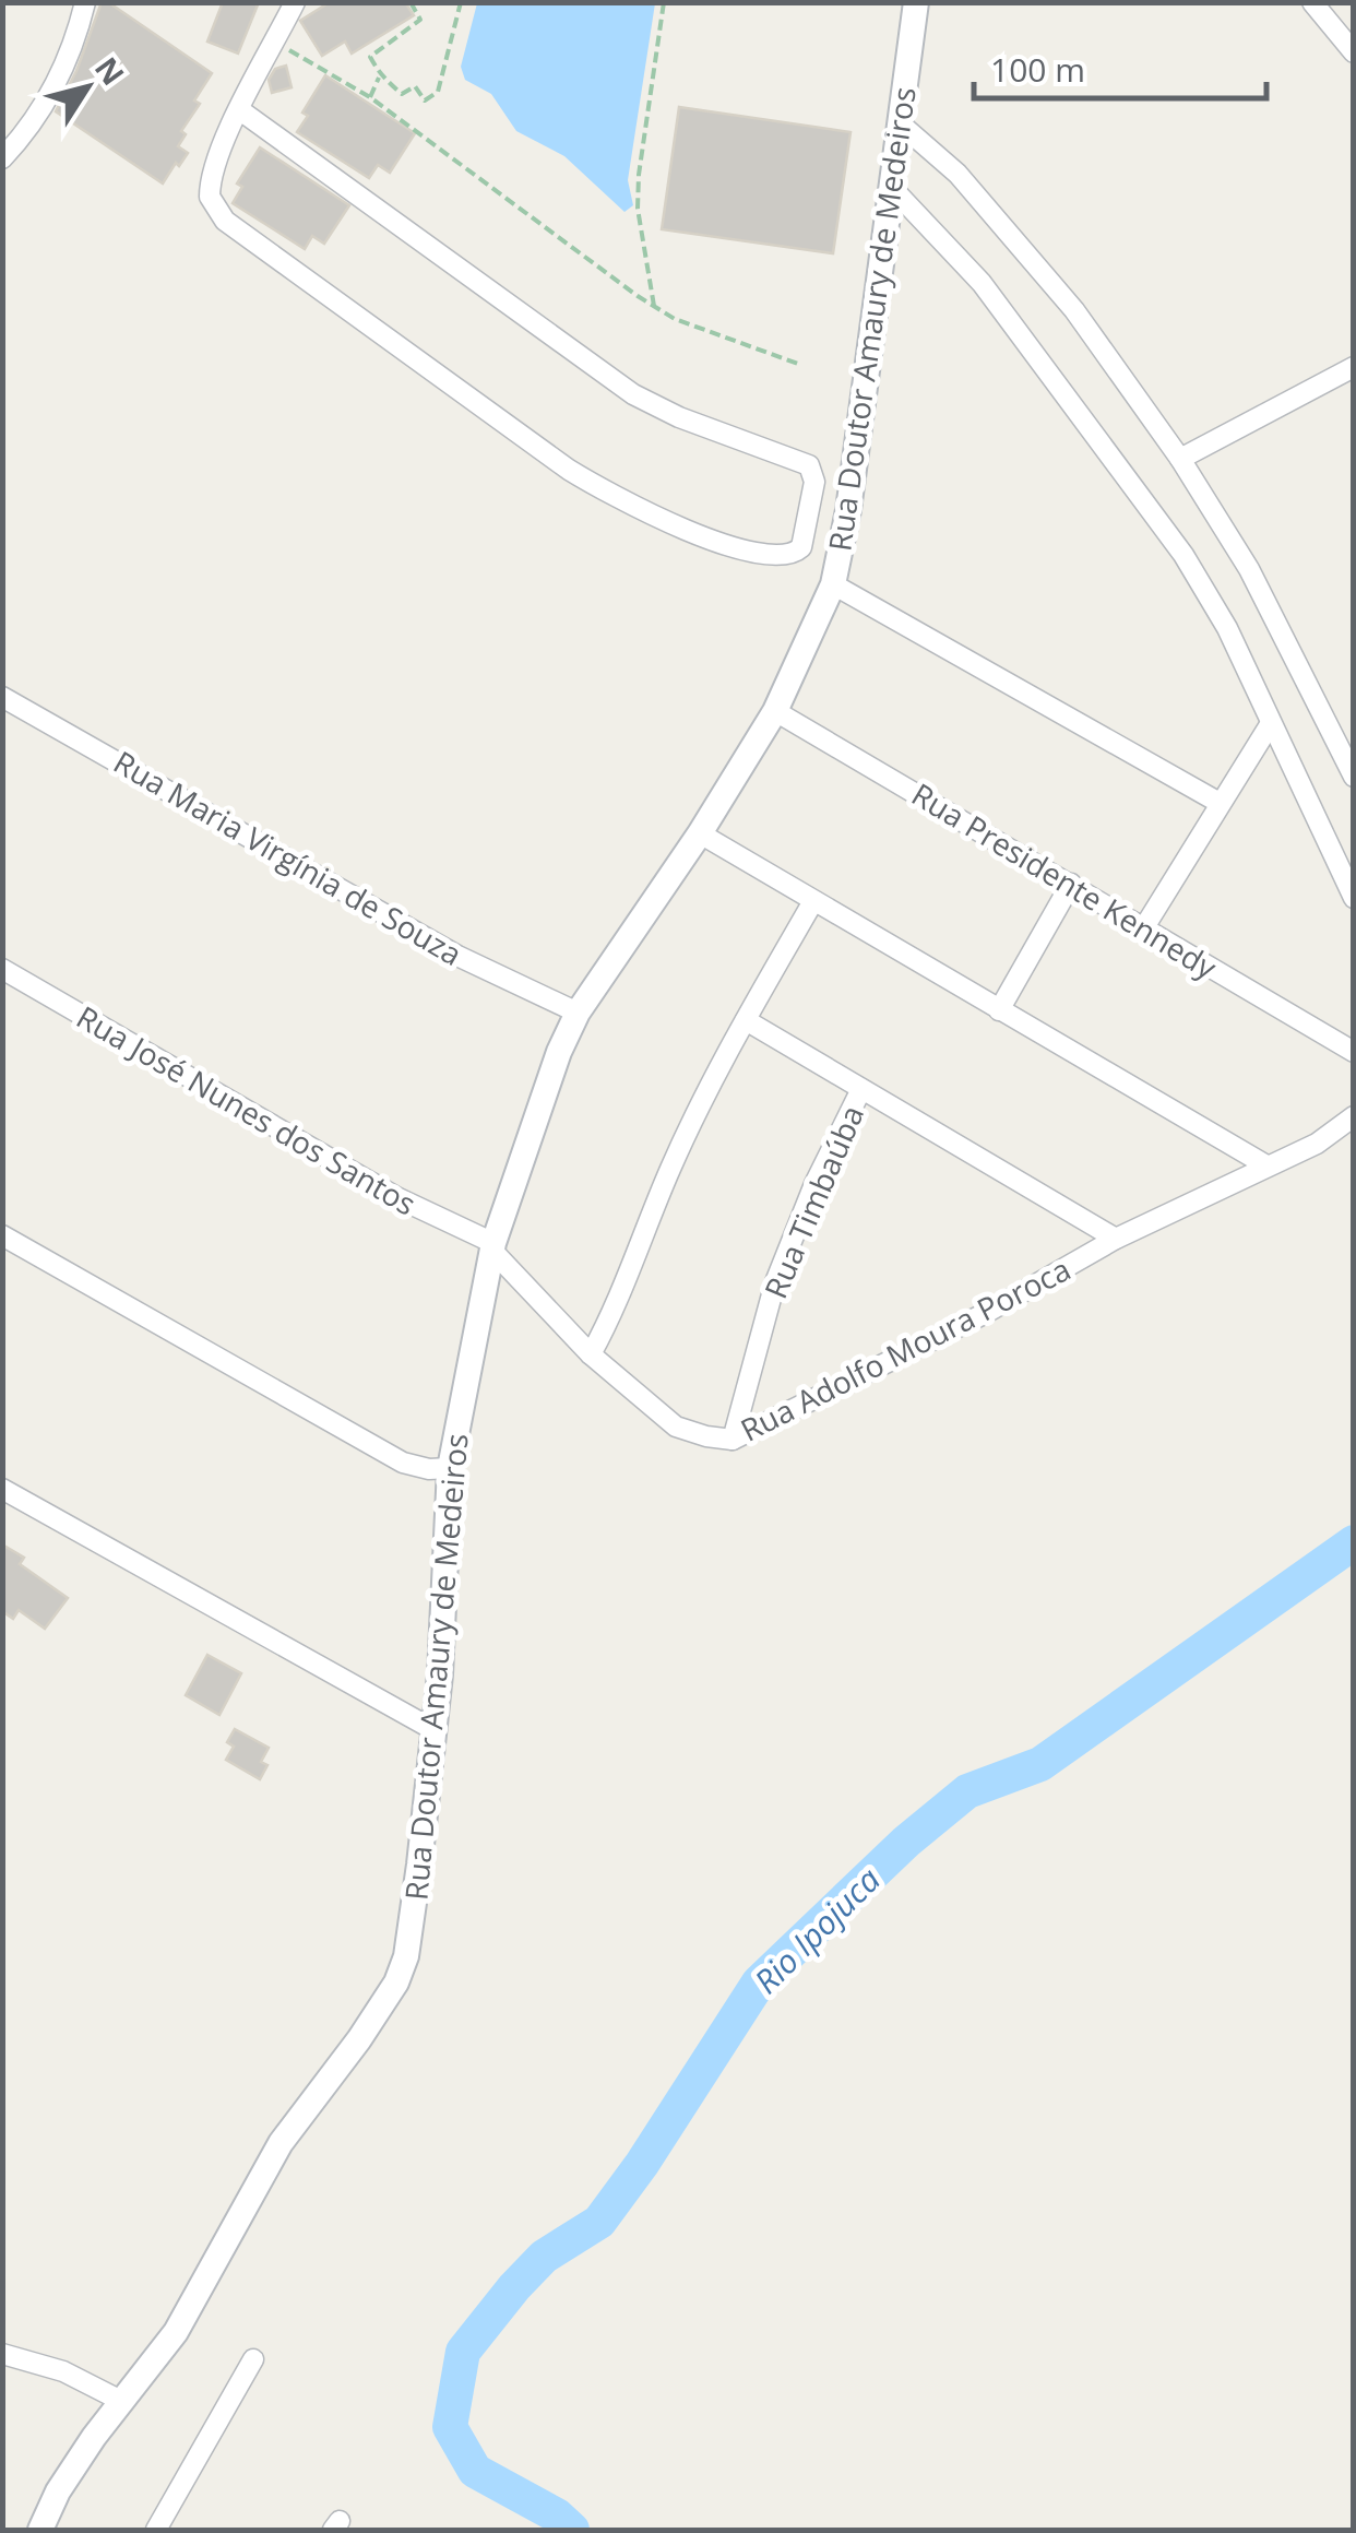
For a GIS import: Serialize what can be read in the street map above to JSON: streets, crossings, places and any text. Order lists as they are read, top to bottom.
{
  "streets": {
    "street": [
      "Rua Doutor Amaury de Medeiros",
      "Rua Maria Virgínia de Souza",
      "Rua Presidente Kennedy",
      "Rua José Nunes dos Santos",
      "Rua Timbaúba",
      "Rua Adolfo Moura Poroca"
    ]
  },
  "crossings": [
    ["Rua Doutor Amaury de Medeiros", "Rua Maria Virgínia de Souza"],
    ["Rua Doutor Amaury de Medeiros", "Rua Presidente Kennedy"],
    ["Rua Doutor Amaury de Medeiros", "Rua José Nunes dos Santos"],
    ["Rua Doutor Amaury de Medeiros", "Rua Adolfo Moura Poroca"],
    ["Rua José Nunes dos Santos", "Rua Adolfo Moura Poroca"],
    ["Rua Timbaúba", "Rua Adolfo Moura Poroca"]
  ],
  "water": ["Rio Ipojuca"],
  "scale_bar": "100 m",
  "north": "top right"
}
